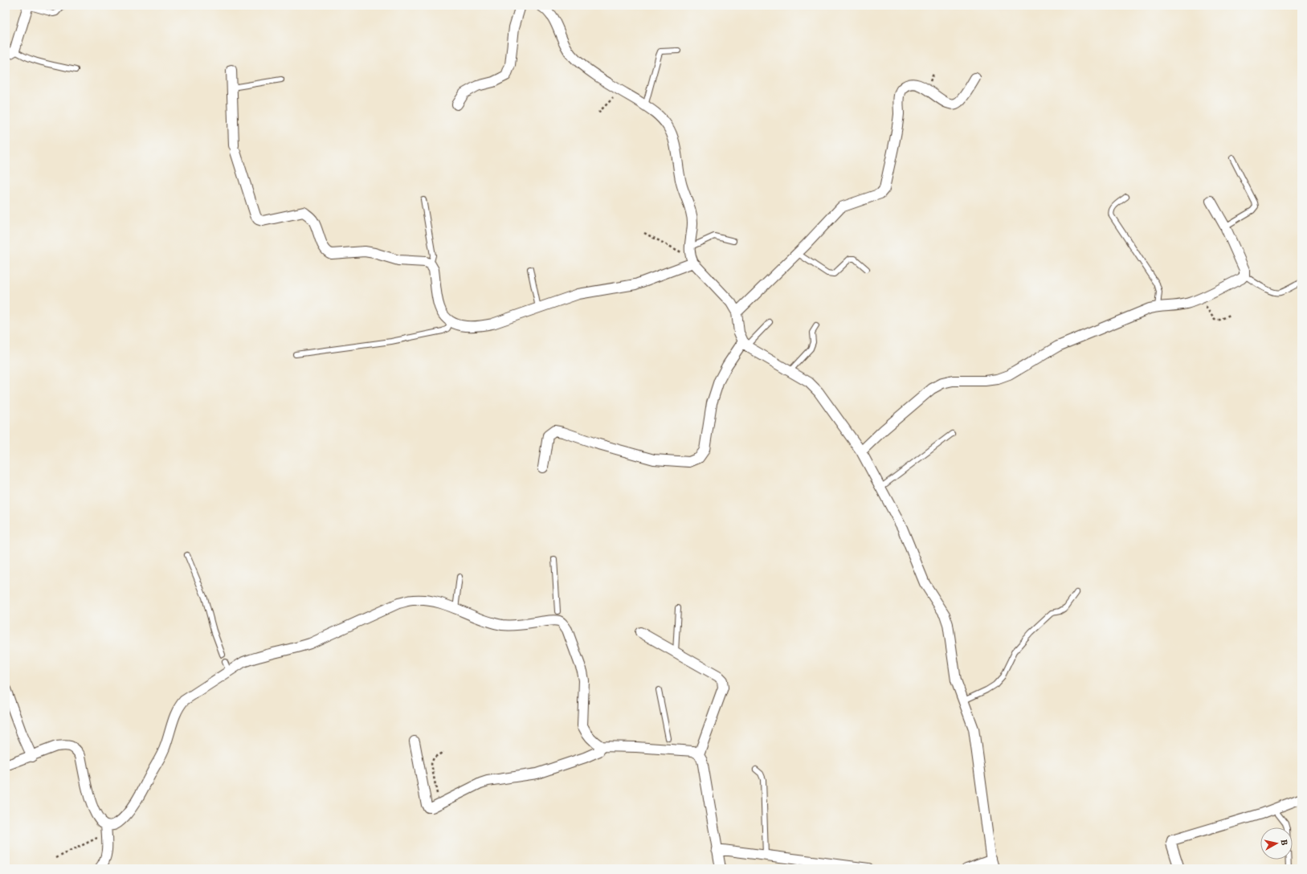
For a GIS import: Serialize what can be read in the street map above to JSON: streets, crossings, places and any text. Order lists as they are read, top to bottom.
{
  "north": "right"
}
